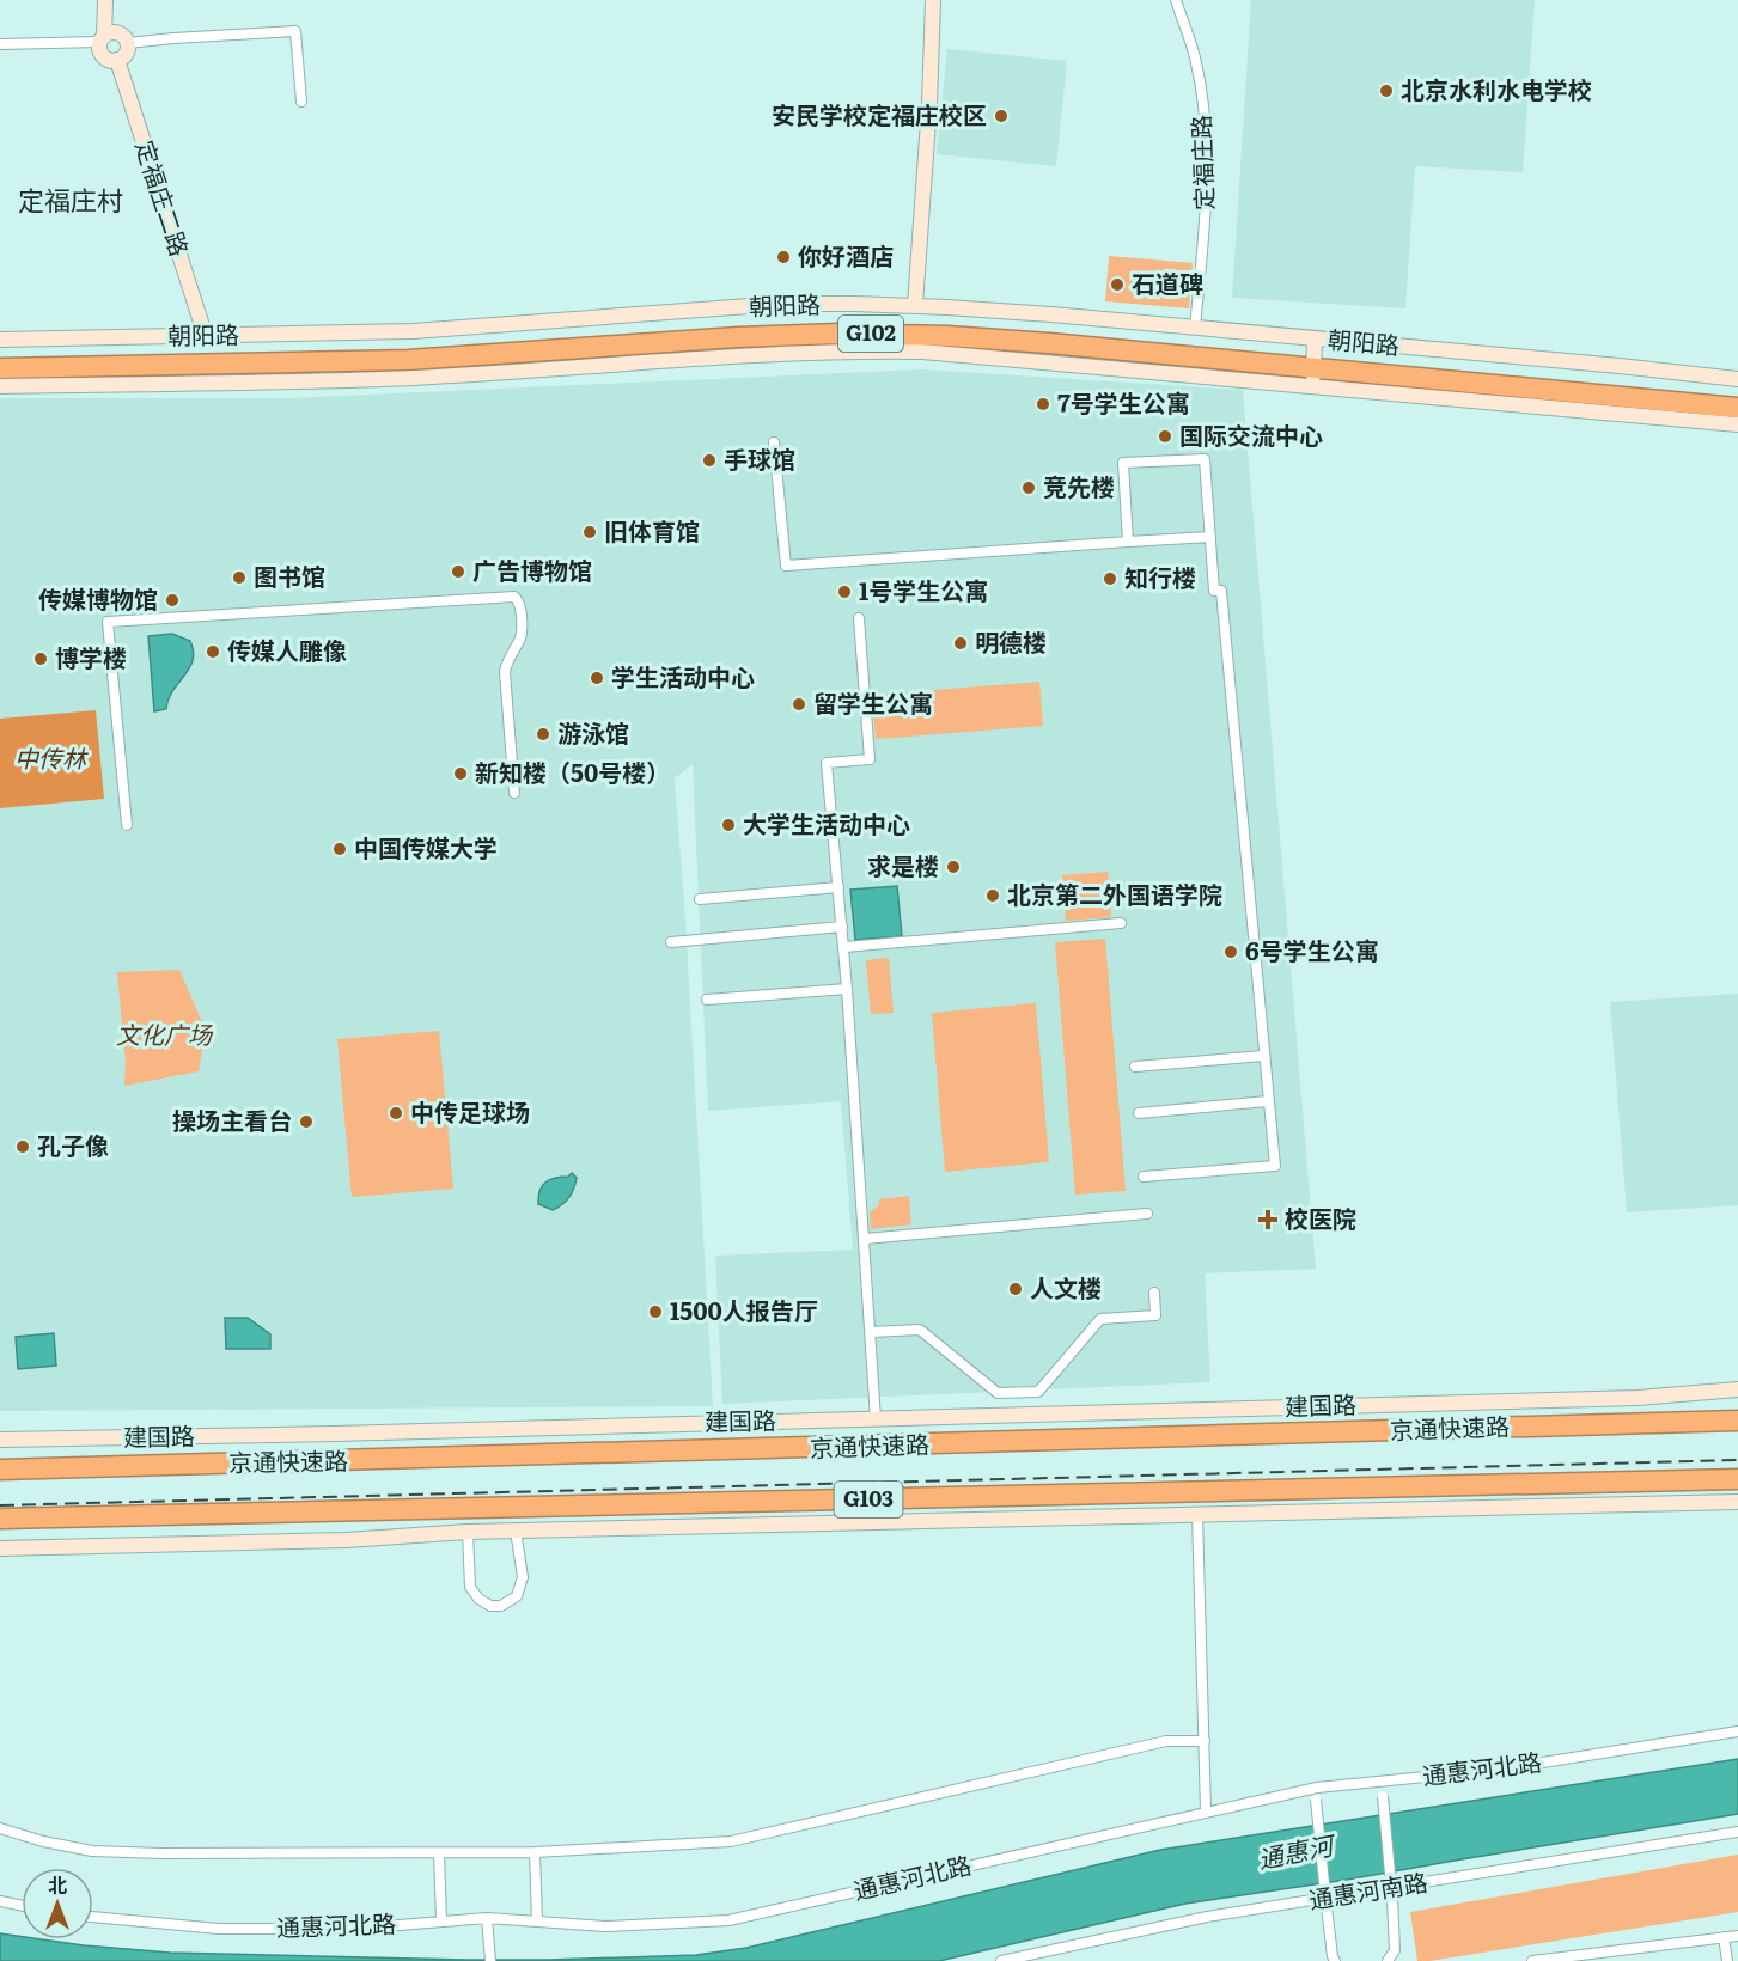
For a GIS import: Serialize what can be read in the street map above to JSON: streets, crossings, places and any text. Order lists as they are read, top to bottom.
{
  "streets": {
    "highway": [
      "朝阳路",
      "G102",
      "京通快速路",
      "G103"
    ],
    "street": [
      "定福庄路",
      "定福庄二路",
      "建国路",
      "通惠河北路",
      "通惠河南路"
    ]
  },
  "crossings": [
    ["定福庄路", "朝阳路"],
    ["定福庄二路", "朝阳路"]
  ],
  "districts": ["定福庄村"],
  "water": ["通惠河"],
  "parks": ["中传林", "文化广场"],
  "places": {
    "other": [
      "北京水利水电学校",
      "安民学校定福庄校区",
      "你好酒店",
      "石道碑",
      "7号学生公寓",
      "国际交流中心",
      "手球馆",
      "竞先楼",
      "旧体育馆",
      "广告博物馆",
      "图书馆",
      "知行楼",
      "1号学生公寓",
      "传媒博物馆",
      "明德楼",
      "传媒人雕像",
      "博学楼",
      "学生活动中心",
      "留学生公寓",
      "游泳馆",
      "新知楼（50号楼）",
      "大学生活动中心",
      "中国传媒大学",
      "求是楼",
      "北京第二外国语学院",
      "6号学生公寓",
      "中传足球场",
      "操场主看台",
      "孔子像",
      "人文楼",
      "1500人报告厅"
    ],
    "health": ["校医院"]
  },
  "north": "top"
}
